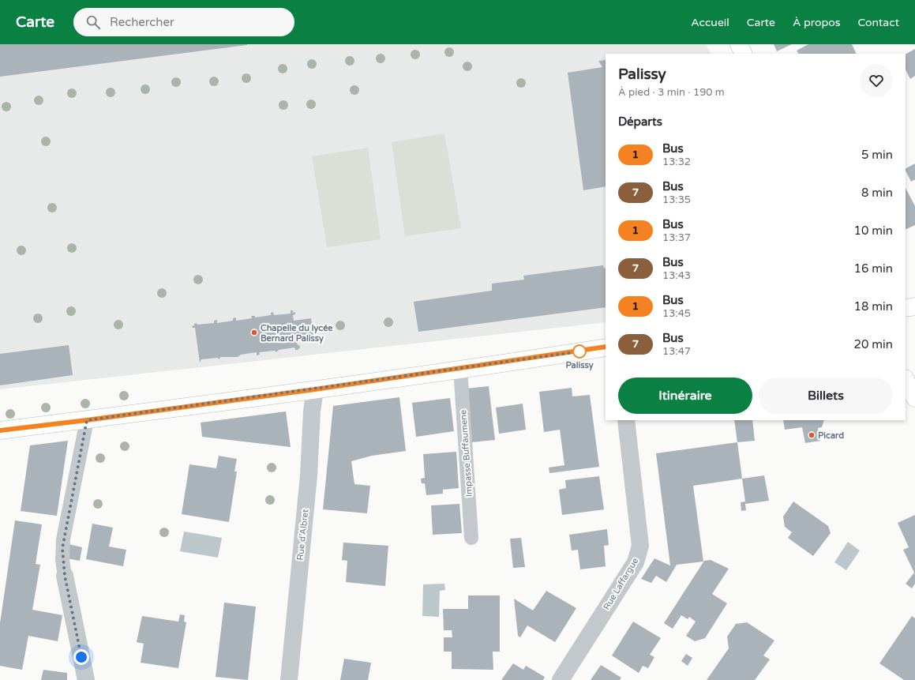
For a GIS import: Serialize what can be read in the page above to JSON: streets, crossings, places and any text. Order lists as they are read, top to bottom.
{
  "streets": {
    "street": ["Rue d’Albret", "Rue Laffargue"],
    "lane": ["Impasse Buffaumene"]
  },
  "places": ["Chapelle du lycée Bernard Palissy", "Palissy", "Picard"],
  "lines": ["bus line 1"],
  "page": {
    "header": "Carte",
    "search": "Rechercher",
    "nav": [
      "Accueil",
      "Carte",
      "À propos",
      "Contact"
    ],
    "heading": [
      ["Palissy", "À pied · 3 min · 190 m"],
      "Départs"
    ],
    "list": [
      {
        "mark": "1",
        "name": "Bus",
        "note": "13:32",
        "value": "5 min"
      },
      {
        "mark": "7",
        "name": "Bus",
        "note": "13:35",
        "value": "8 min"
      },
      {
        "mark": "1",
        "name": "Bus",
        "note": "13:37",
        "value": "10 min"
      },
      {
        "mark": "7",
        "name": "Bus",
        "note": "13:43",
        "value": "16 min"
      },
      {
        "mark": "1",
        "name": "Bus",
        "note": "13:45",
        "value": "18 min"
      },
      {
        "mark": "7",
        "name": "Bus",
        "note": "13:47",
        "value": "20 min"
      }
    ],
    "buttons": ["Itinéraire", "Billets"]
  }
}
